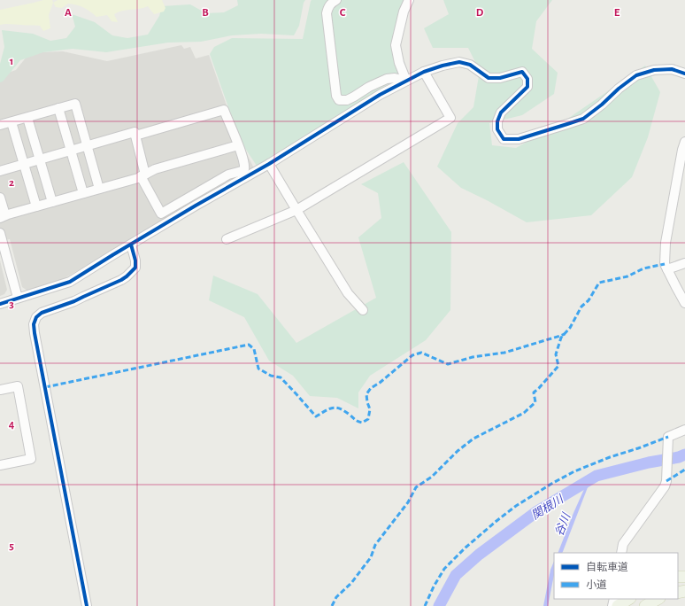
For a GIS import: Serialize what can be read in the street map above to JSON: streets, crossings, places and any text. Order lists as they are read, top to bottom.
{
  "water": ["関根川", "谷川"],
  "legend": ["自転車道", "小道"],
  "grid": {
    "columns": [
      "A",
      "B",
      "C",
      "D",
      "E"
    ],
    "rows": [
      "1",
      "2",
      "3",
      "4",
      "5"
    ]
  }
}
